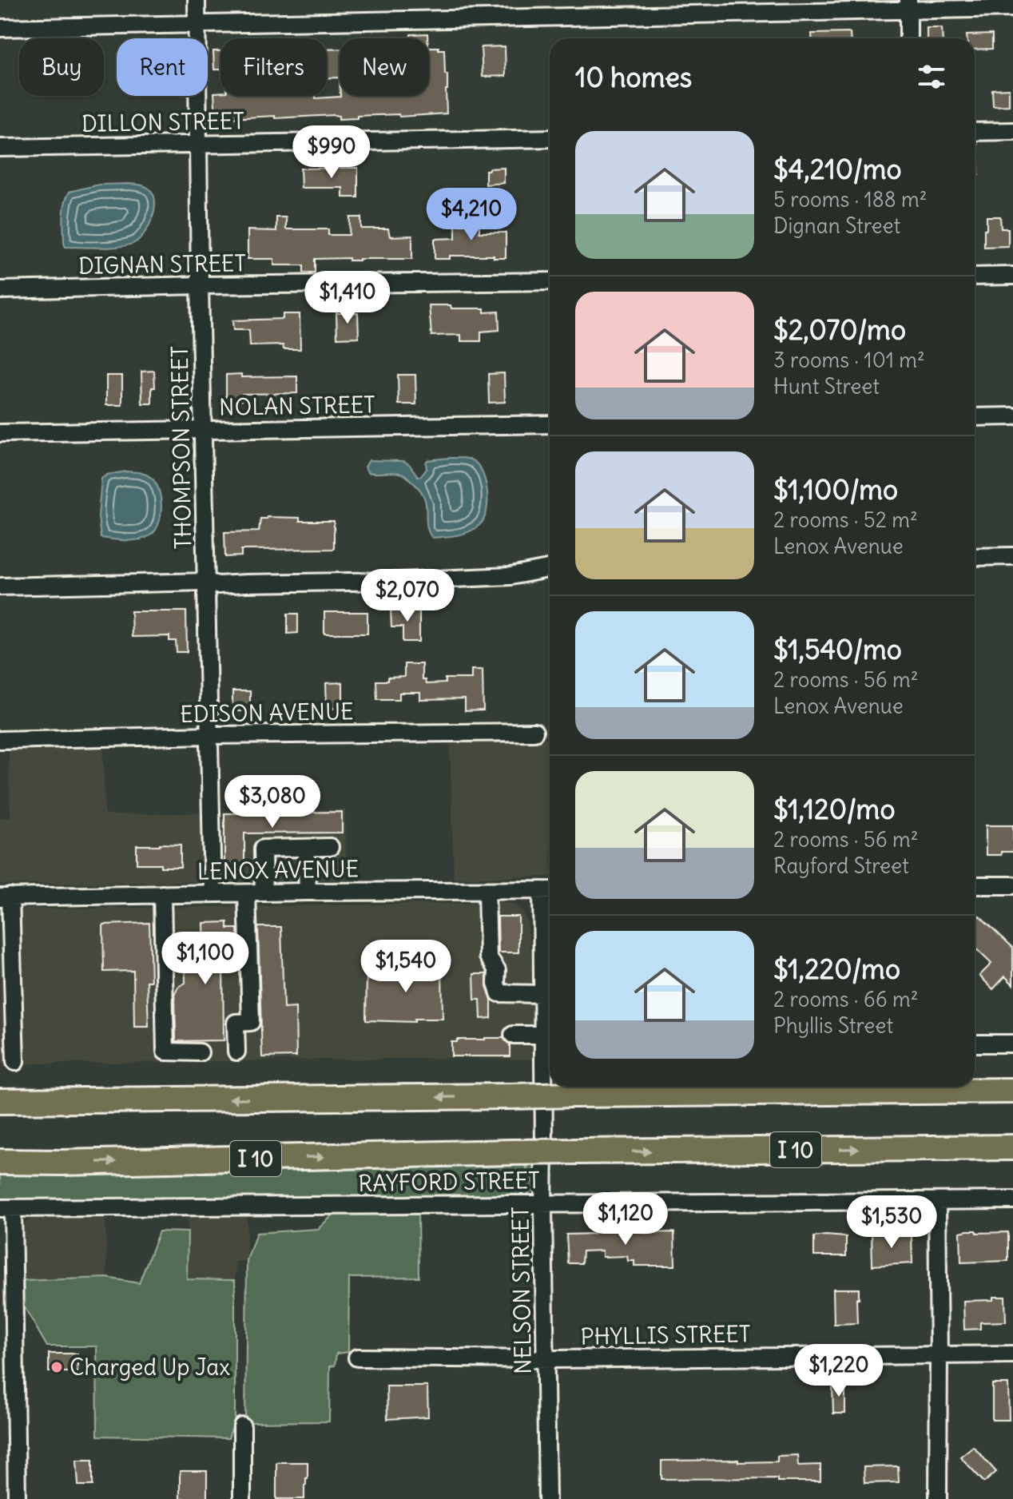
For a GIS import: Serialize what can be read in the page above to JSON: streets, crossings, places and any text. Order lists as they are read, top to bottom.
{
  "streets": {
    "highway": ["I 10"],
    "street": [
      "DILLON STREET",
      "DIGNAN STREET",
      "NOLAN STREET",
      "THOMPSON STREET",
      "EDISON AVENUE",
      "LENOX AVENUE",
      "RAYFORD STREET",
      "NELSON STREET",
      "PHYLLIS STREET"
    ]
  },
  "crossings": [
    ["DILLON STREET", "THOMPSON STREET"],
    ["DIGNAN STREET", "THOMPSON STREET"],
    ["NOLAN STREET", "THOMPSON STREET"],
    ["THOMPSON STREET", "EDISON AVENUE"],
    ["THOMPSON STREET", "LENOX AVENUE"],
    ["LENOX AVENUE", "NELSON STREET"],
    ["RAYFORD STREET", "NELSON STREET"],
    ["NELSON STREET", "PHYLLIS STREET"]
  ],
  "places": ["Charged Up Jax"],
  "page": {
    "chip": [
      "Buy",
      "Rent",
      "Filters",
      "New"
    ],
    "heading": "10 homes",
    "list": [
      {
        "name": "$4,210/mo",
        "note": "5 rooms · 188 m² · Dignan Street"
      },
      {
        "name": "$2,070/mo",
        "note": "3 rooms · 101 m² · Hunt Street"
      },
      {
        "name": "$1,100/mo",
        "note": "2 rooms · 52 m² · Lenox Avenue"
      },
      {
        "name": "$1,540/mo",
        "note": "2 rooms · 56 m² · Lenox Avenue"
      },
      {
        "name": "$1,120/mo",
        "note": "2 rooms · 56 m² · Rayford Street"
      },
      {
        "name": "$1,220/mo",
        "note": "2 rooms · 66 m² · Phyllis Street"
      }
    ],
    "price": [
      "$990",
      "$4,210",
      "$1,410",
      "$2,070",
      "$3,080",
      "$1,100",
      "$1,540",
      "$1,120",
      "$1,530",
      "$1,220"
    ]
  }
}
